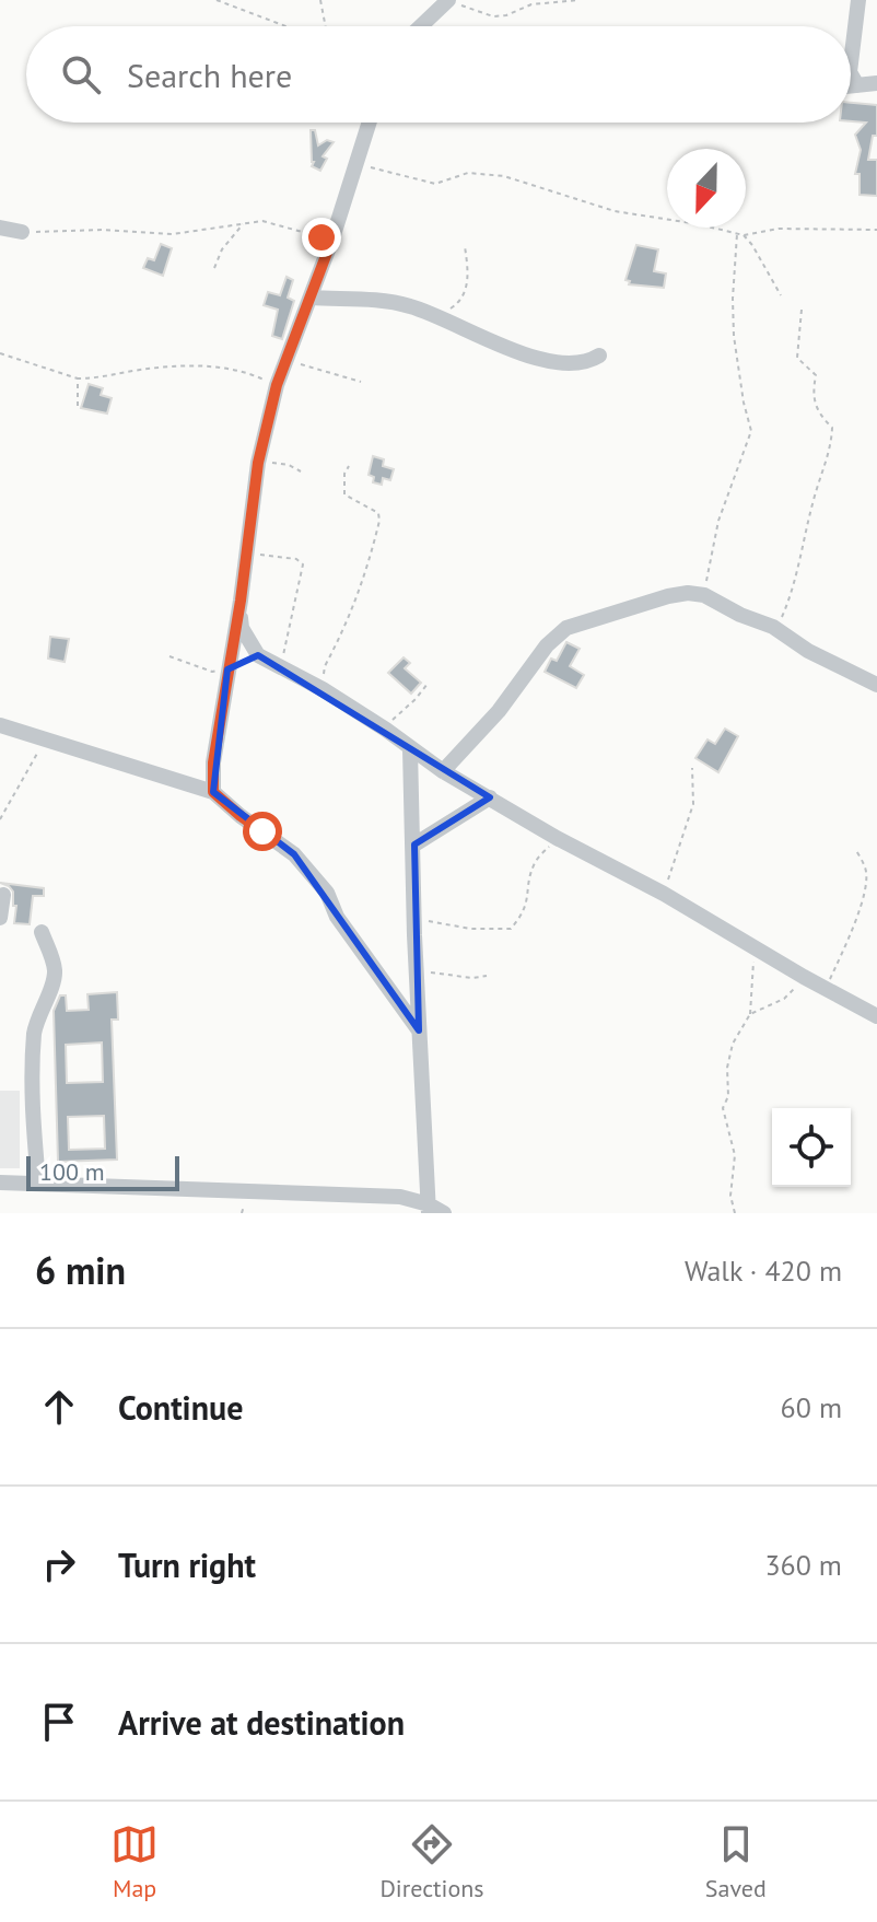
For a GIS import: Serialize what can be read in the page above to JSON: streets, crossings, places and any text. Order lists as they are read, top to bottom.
{
  "scale_bar": "100 m",
  "north": "bottom",
  "page": {
    "search": "Search here",
    "scale": "100 m",
    "heading": ["6 min", "Walk · 420 m"],
    "list": [
      ["Continue", "60 m"],
      ["Turn right", "360 m"],
      "Arrive at destination"
    ],
    "nav": ["Map", "Directions", "Saved"]
  }
}
